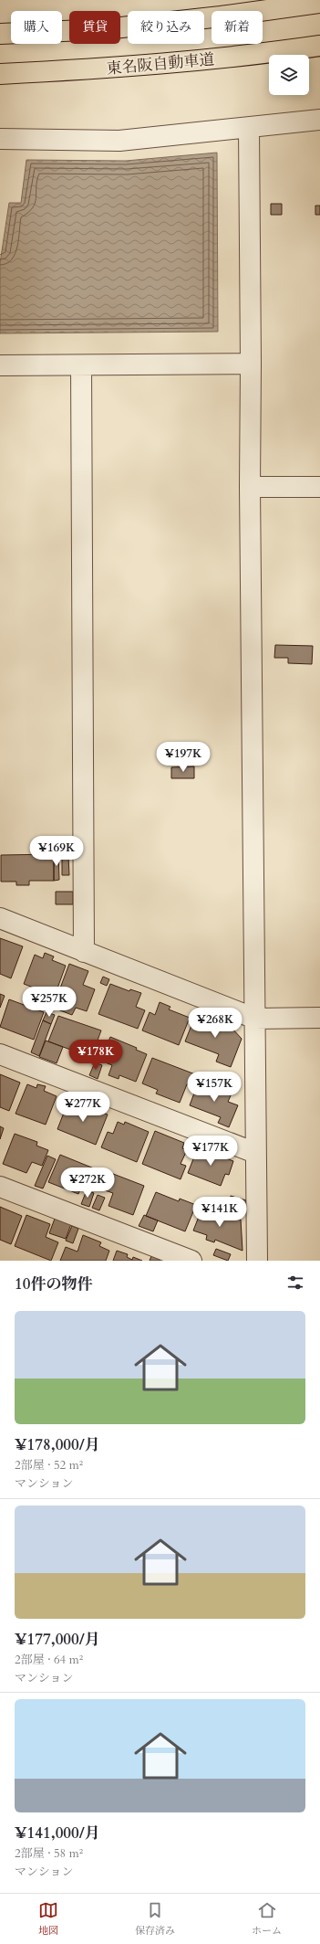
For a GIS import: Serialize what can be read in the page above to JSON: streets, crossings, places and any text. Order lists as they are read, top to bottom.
{
  "streets": {
    "highway": ["東名阪自動車道"]
  },
  "page": {
    "chip": [
      "購入",
      "賃貸",
      "絞り込み",
      "新着"
    ],
    "price": [
      "¥197K",
      "¥169K",
      "¥257K",
      "¥268K",
      "¥178K",
      "¥157K",
      "¥277K",
      "¥177K",
      "¥272K",
      "¥141K"
    ],
    "heading": "10件の物件",
    "list": [
      {
        "name": "¥178,000/月",
        "note": "2部屋 · 52 m² · マンション"
      },
      {
        "name": "¥177,000/月",
        "note": "2部屋 · 64 m² · マンション"
      },
      {
        "name": "¥141,000/月",
        "note": "2部屋 · 58 m² · マンション"
      }
    ],
    "tabs": ["地図", "保存済み", "ホーム"]
  }
}
